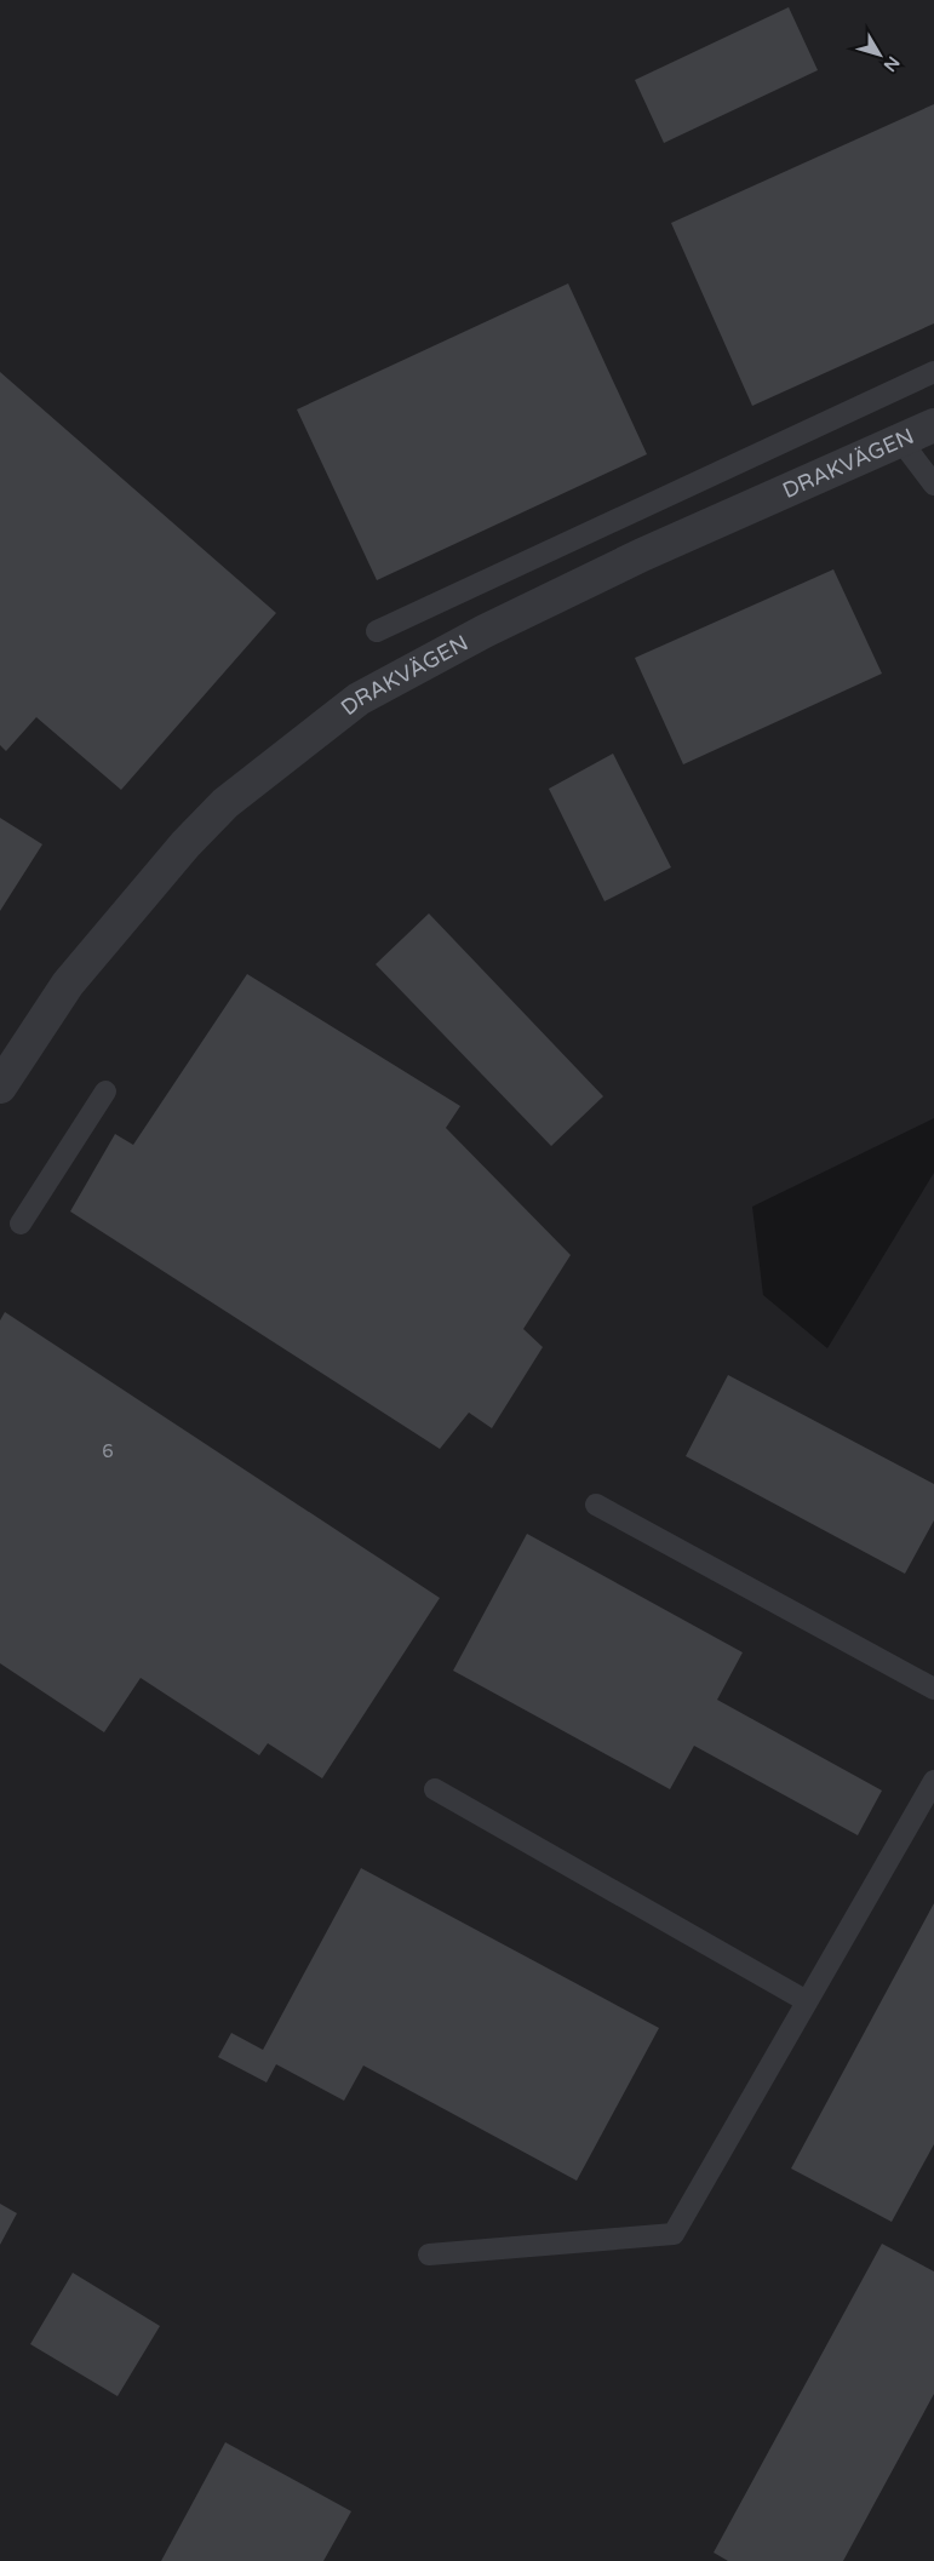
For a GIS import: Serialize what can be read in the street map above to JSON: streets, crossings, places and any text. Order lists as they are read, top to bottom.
{
  "streets": {
    "street": ["DRAKVÄGEN"]
  },
  "house_numbers": ["6"],
  "north": "bottom right"
}
